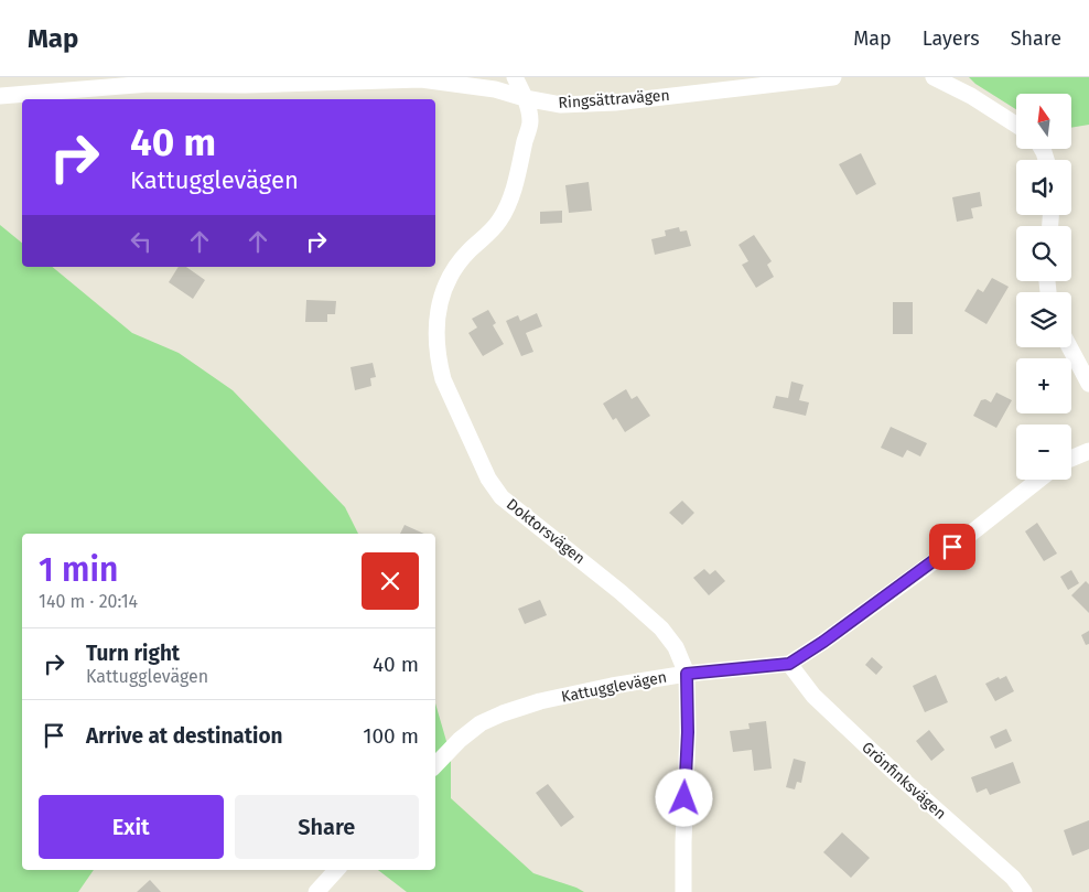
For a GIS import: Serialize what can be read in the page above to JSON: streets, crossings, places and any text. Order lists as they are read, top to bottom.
{
  "streets": {
    "street": [
      "Ringsättravägen",
      "Doktorsvägen",
      "Kattugglevägen",
      "Grönfinksvägen"
    ]
  },
  "crossings": [
    ["Ringsättravägen", "Doktorsvägen"],
    ["Doktorsvägen", "Kattugglevägen"],
    ["Kattugglevägen", "Grönfinksvägen"]
  ],
  "north": "top",
  "page": {
    "header": "Map",
    "nav": ["Map", "Layers", "Share"],
    "map_buttons": ["+", "−"],
    "turn": ["40 m", "Kattugglevägen"],
    "heading": ["1 min", "140 m · 20:14"],
    "list": [
      {
        "name": "Turn right",
        "note": "Kattugglevägen",
        "value": "40 m"
      },
      {
        "name": "Arrive at destination",
        "value": "100 m"
      }
    ],
    "buttons": ["Exit", "Share"]
  }
}
